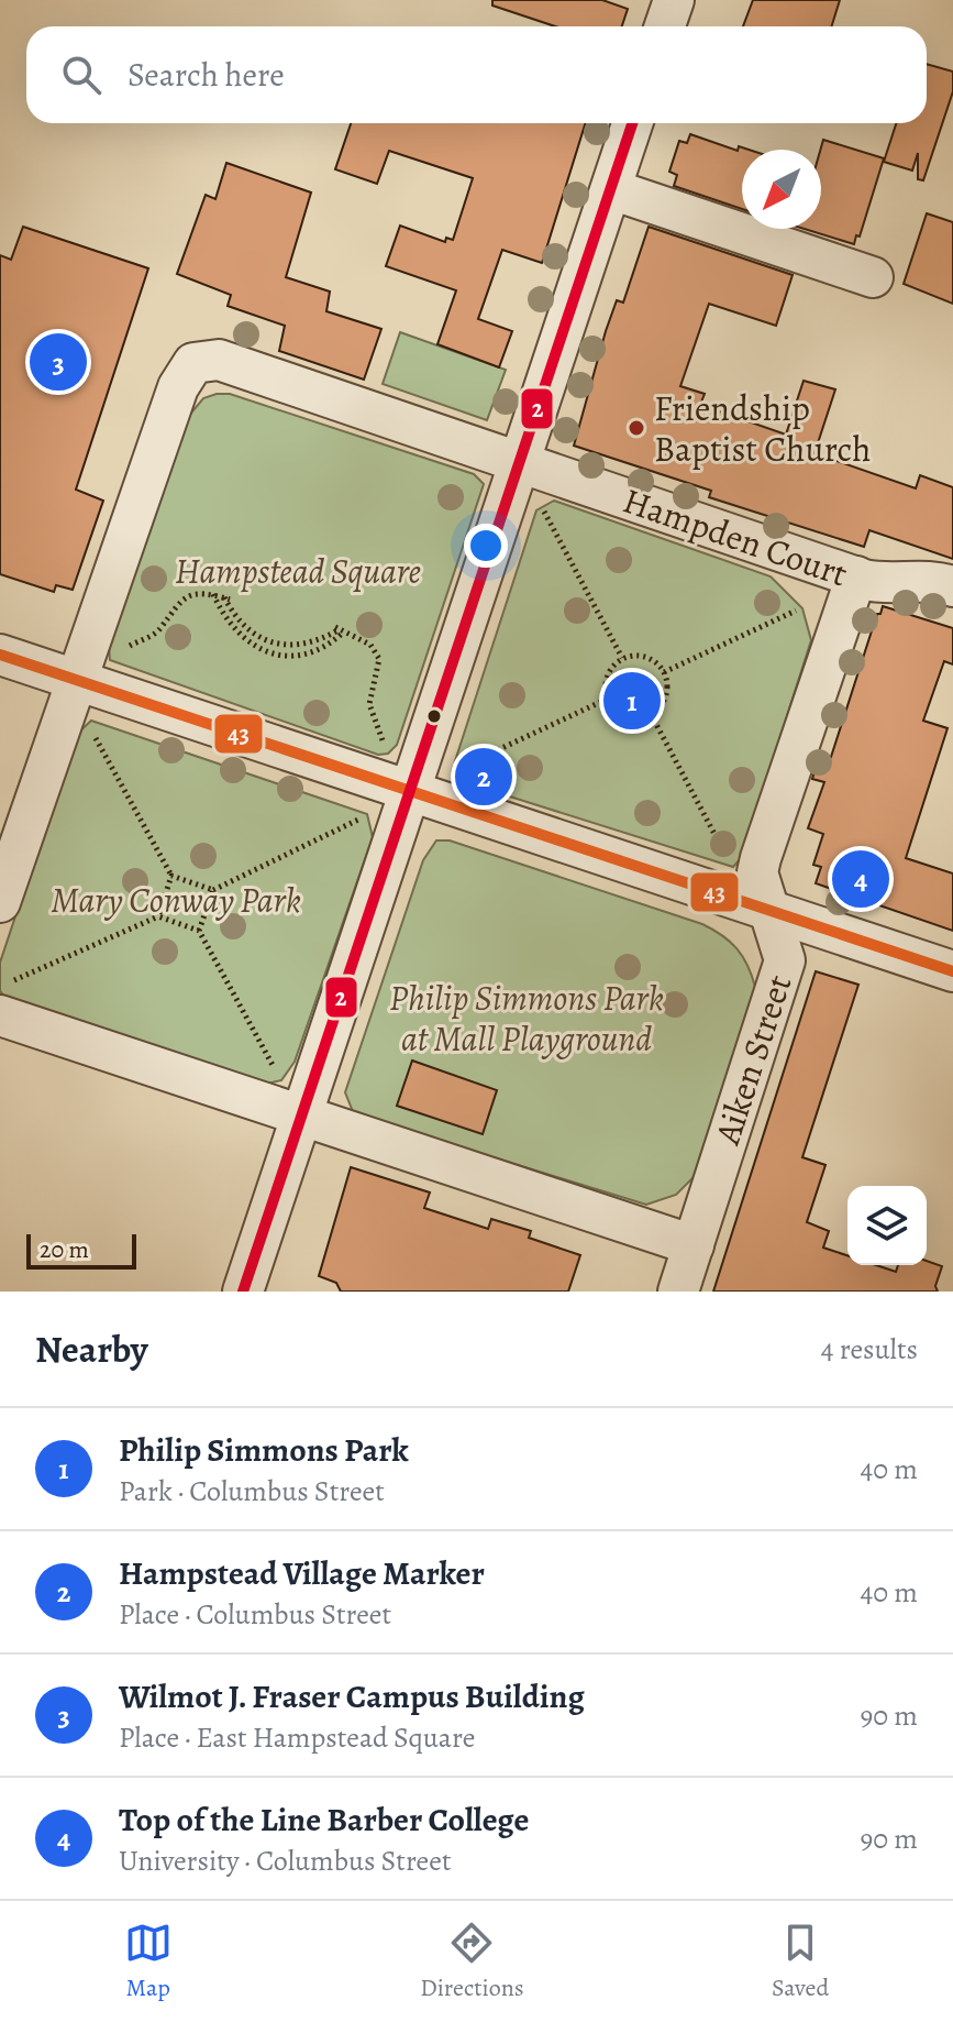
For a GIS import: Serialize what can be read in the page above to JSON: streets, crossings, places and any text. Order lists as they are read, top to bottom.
{
  "streets": {
    "street": ["Hampden Court", "Aiken Street"]
  },
  "crossings": [
    ["Hampden Court", "Aiken Street"]
  ],
  "parks": ["Hampstead Square", "Mary Conway Park", "Philip Simmons Park at Mall Playground"],
  "places": ["Friendship Baptist Church"],
  "lines": ["transit line 2", "transit line 43"],
  "scale_bar": "20 m",
  "north": "bottom left",
  "page": {
    "search": "Search here",
    "pins": [
      "3",
      "1",
      "2",
      "4"
    ],
    "scale": "20 m",
    "heading": ["Nearby", "4 results"],
    "list": [
      {
        "mark": "1",
        "name": "Philip Simmons Park",
        "note": "Park · Columbus Street",
        "value": "40 m"
      },
      {
        "mark": "2",
        "name": "Hampstead Village Marker",
        "note": "Place · Columbus Street",
        "value": "40 m"
      },
      {
        "mark": "3",
        "name": "Wilmot J. Fraser Campus Building",
        "note": "Place · East Hampstead Square",
        "value": "90 m"
      },
      {
        "mark": "4",
        "name": "Top of the Line Barber College",
        "note": "University · Columbus Street",
        "value": "90 m"
      }
    ],
    "nav": ["Map", "Directions", "Saved"]
  }
}
